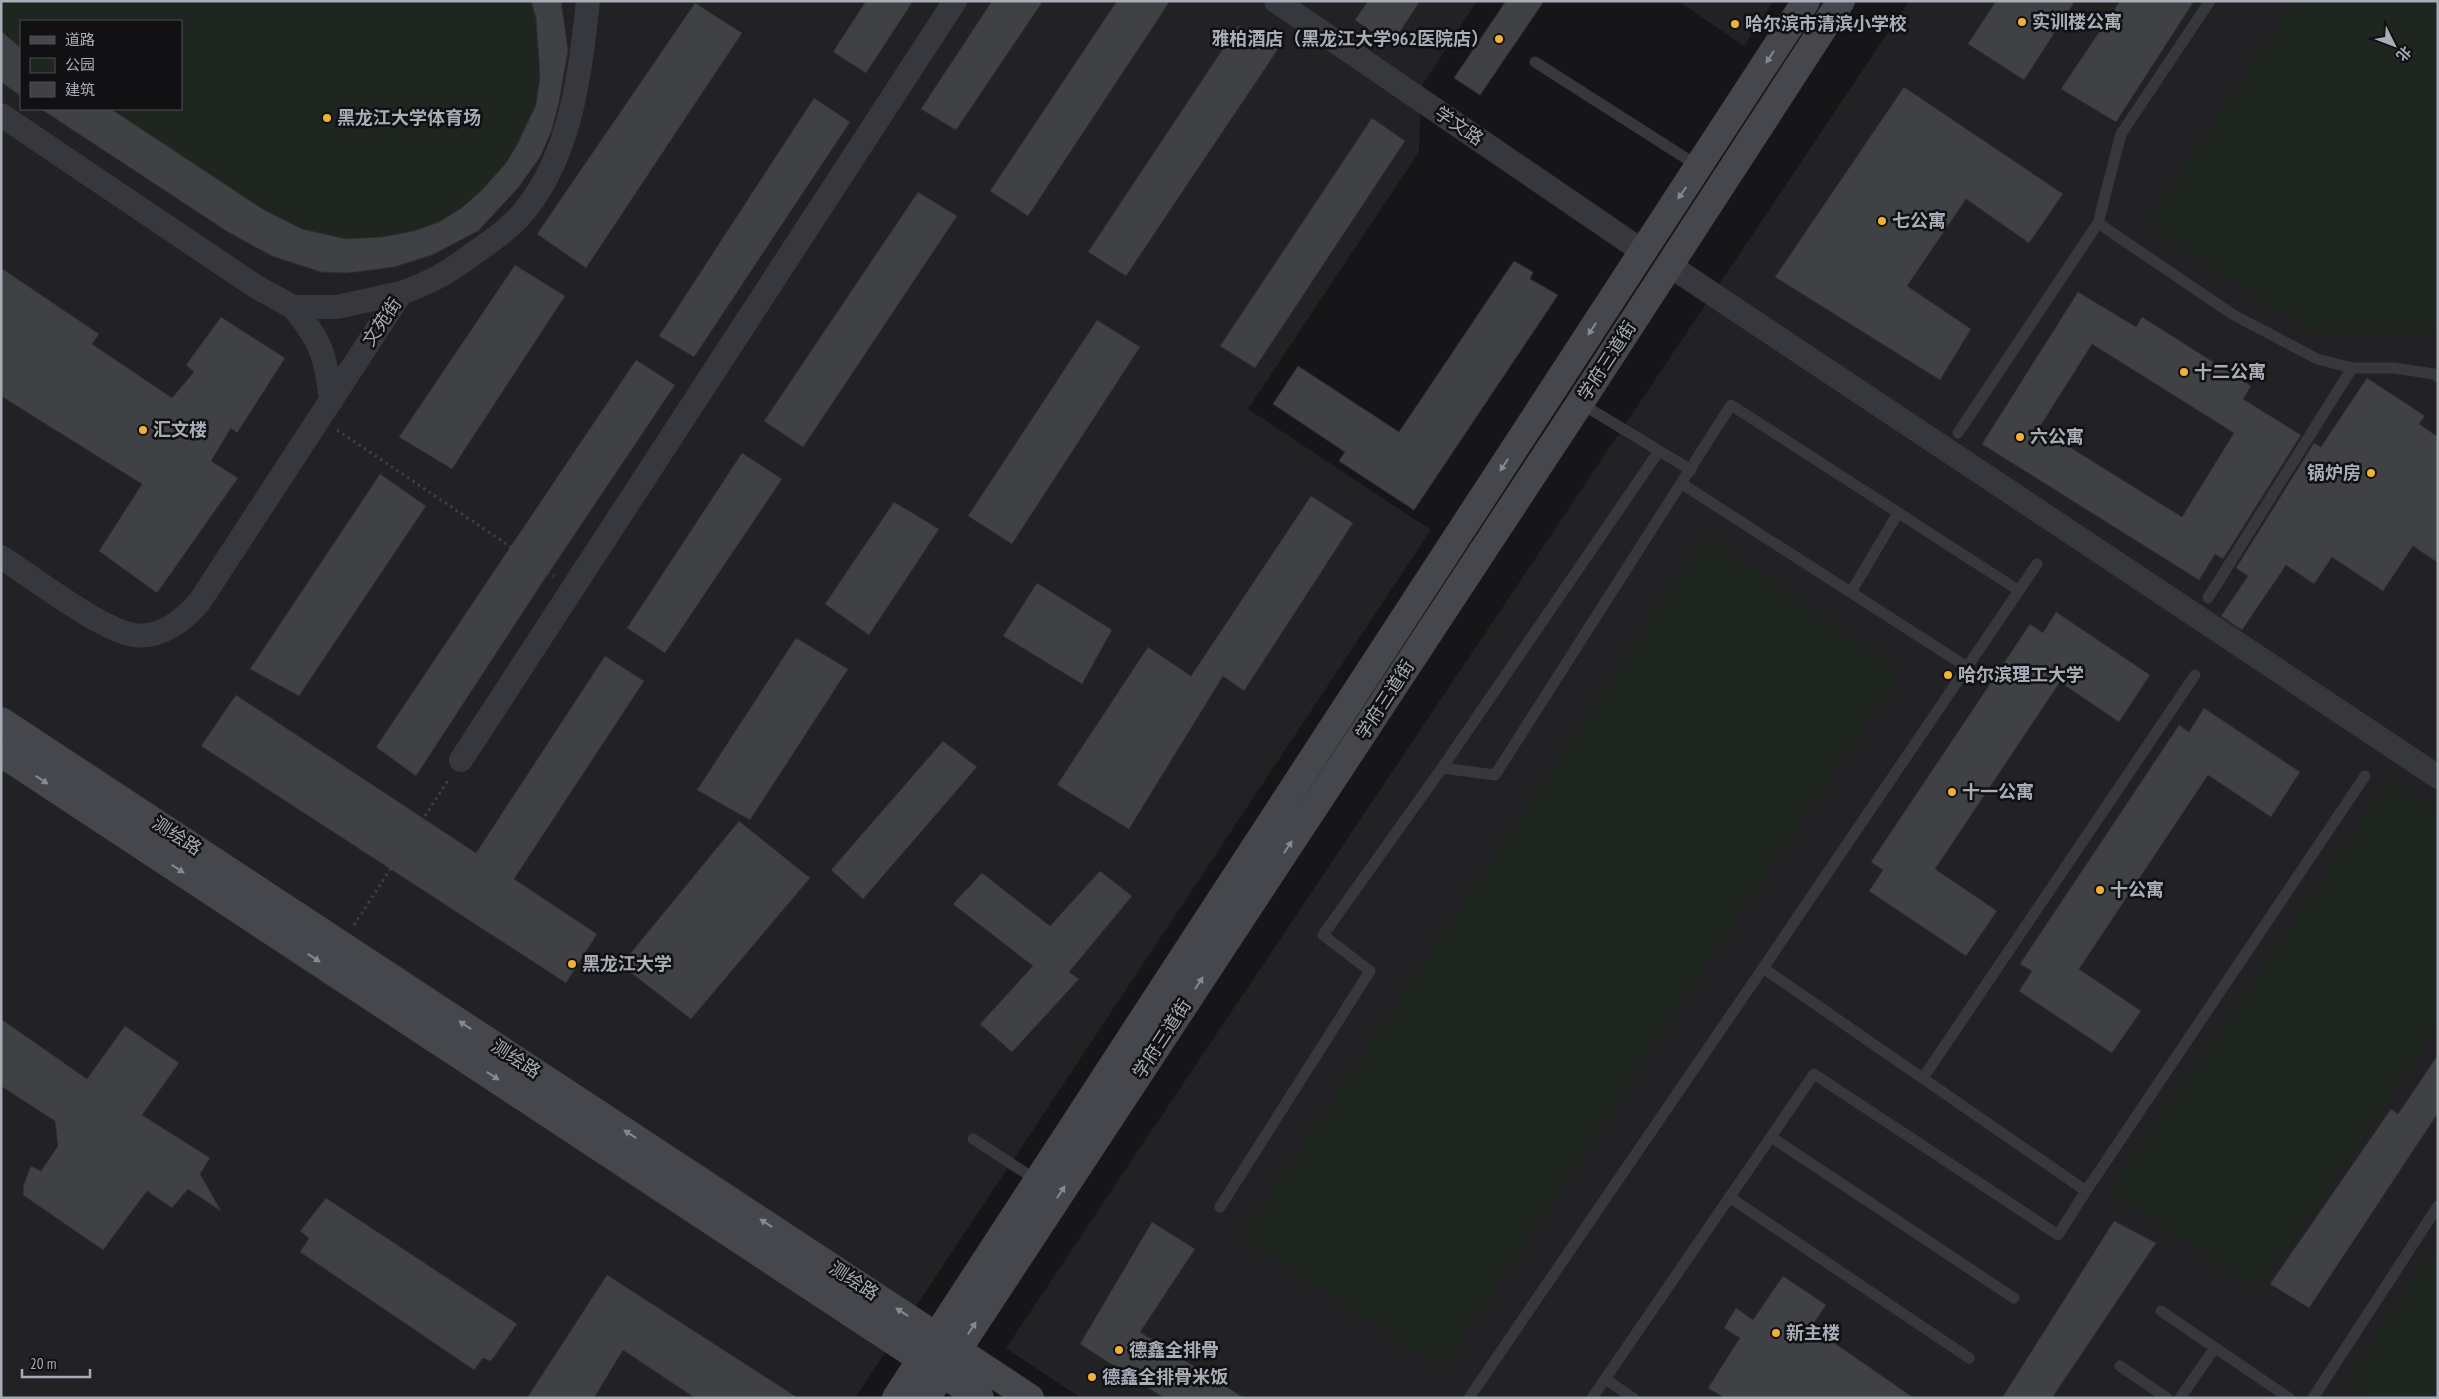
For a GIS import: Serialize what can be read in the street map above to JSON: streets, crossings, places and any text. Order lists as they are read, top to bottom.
{
  "streets": {
    "main road": ["学府三道街", "测绘路"],
    "street": ["学文路", "文苑街"]
  },
  "crossings": [
    ["学文路", "学府三道街"],
    ["学府三道街", "测绘路"]
  ],
  "places": [
    "实训楼公寓",
    "哈尔滨市清滨小学校",
    "雅柏酒店（黑龙江大学962医院店）",
    "黑龙江大学体育场",
    "七公寓",
    "十二公寓",
    "汇文楼",
    "六公寓",
    "锅炉房",
    "哈尔滨理工大学",
    "十一公寓",
    "十公寓",
    "黑龙江大学",
    "新主楼",
    "德鑫全排骨",
    "德鑫全排骨米饭"
  ],
  "legend": ["道路", "公园", "建筑"],
  "scale_bar": "20 m",
  "north": "bottom right"
}
